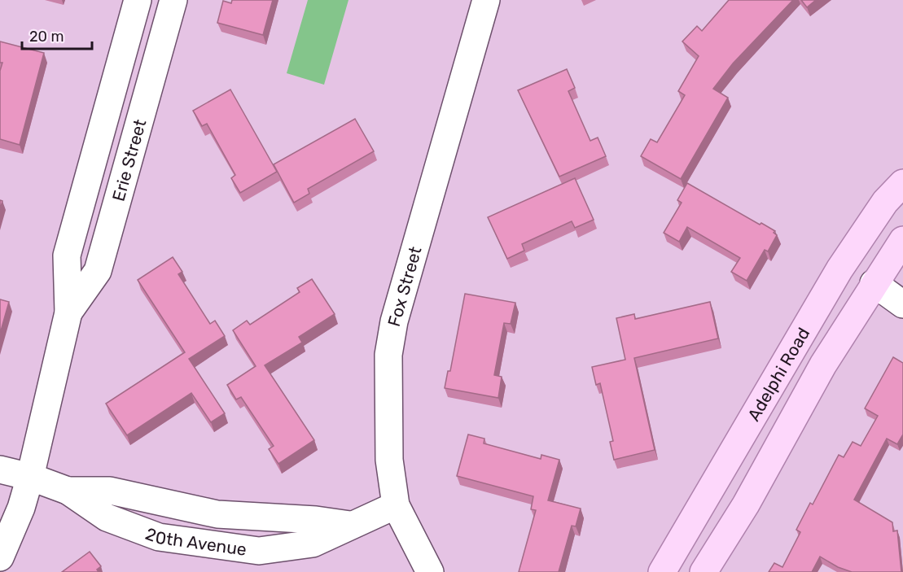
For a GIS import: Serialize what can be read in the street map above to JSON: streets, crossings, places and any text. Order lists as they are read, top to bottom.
{
  "streets": {
    "main road": ["Adelphi Road"],
    "street": ["Erie Street", "Fox Street", "20th Avenue"]
  },
  "crossings": [
    ["Erie Street", "20th Avenue"],
    ["Fox Street", "20th Avenue"]
  ],
  "scale_bar": "20 m"
}
